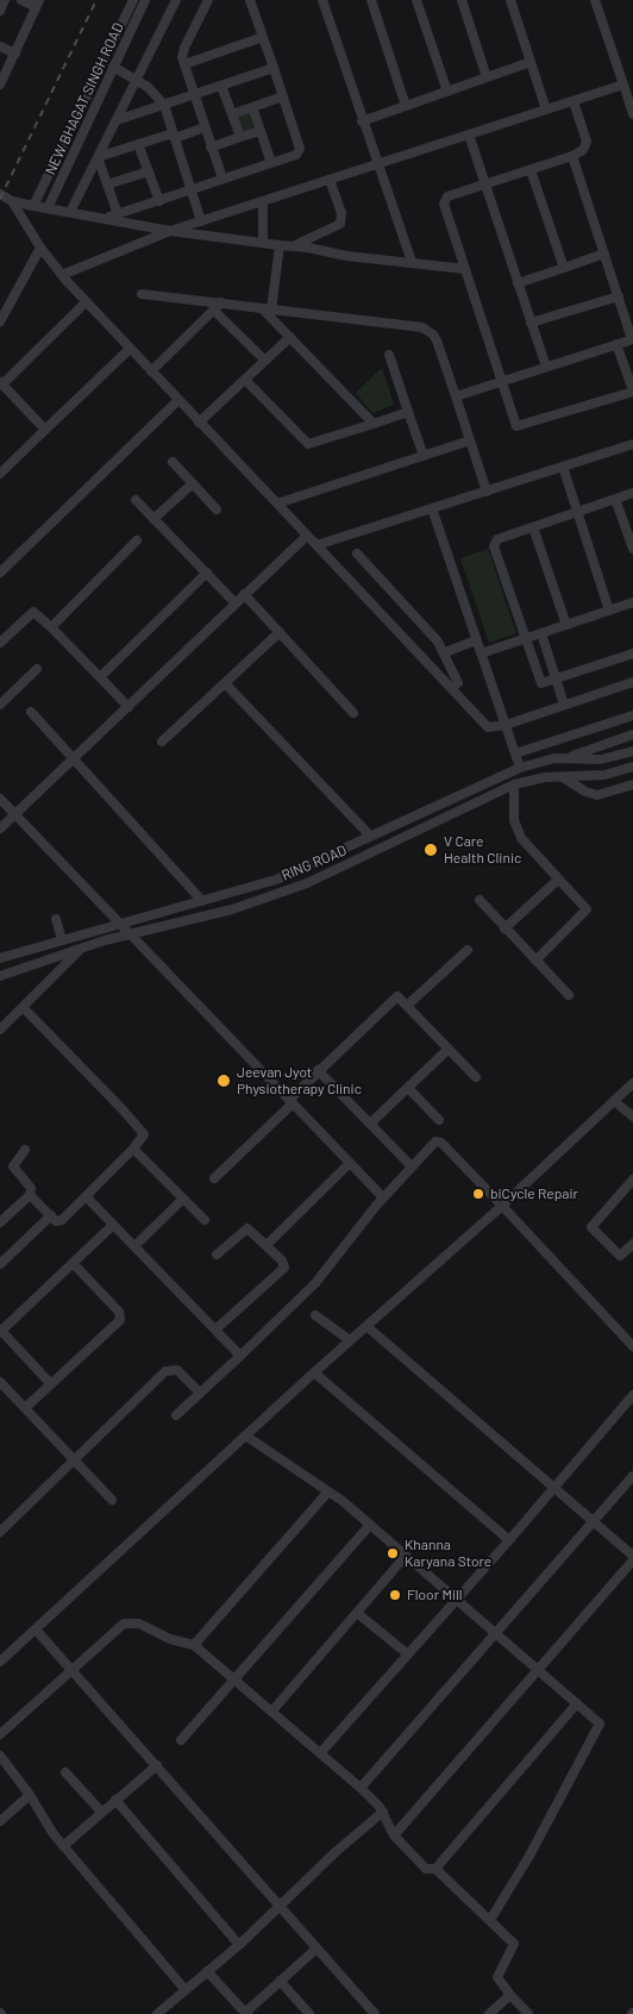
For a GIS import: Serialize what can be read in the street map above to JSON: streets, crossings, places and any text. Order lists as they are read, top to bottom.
{
  "streets": {
    "street": ["NEW BHAGAT SINGH ROAD", "RING ROAD"]
  },
  "places": [
    "V Care Health Clinic",
    "Jeevan Jyot Physiotherapy Clinic",
    "biCycle Repair",
    "Khanna Karyana Store",
    "Floor Mill"
  ]
}
